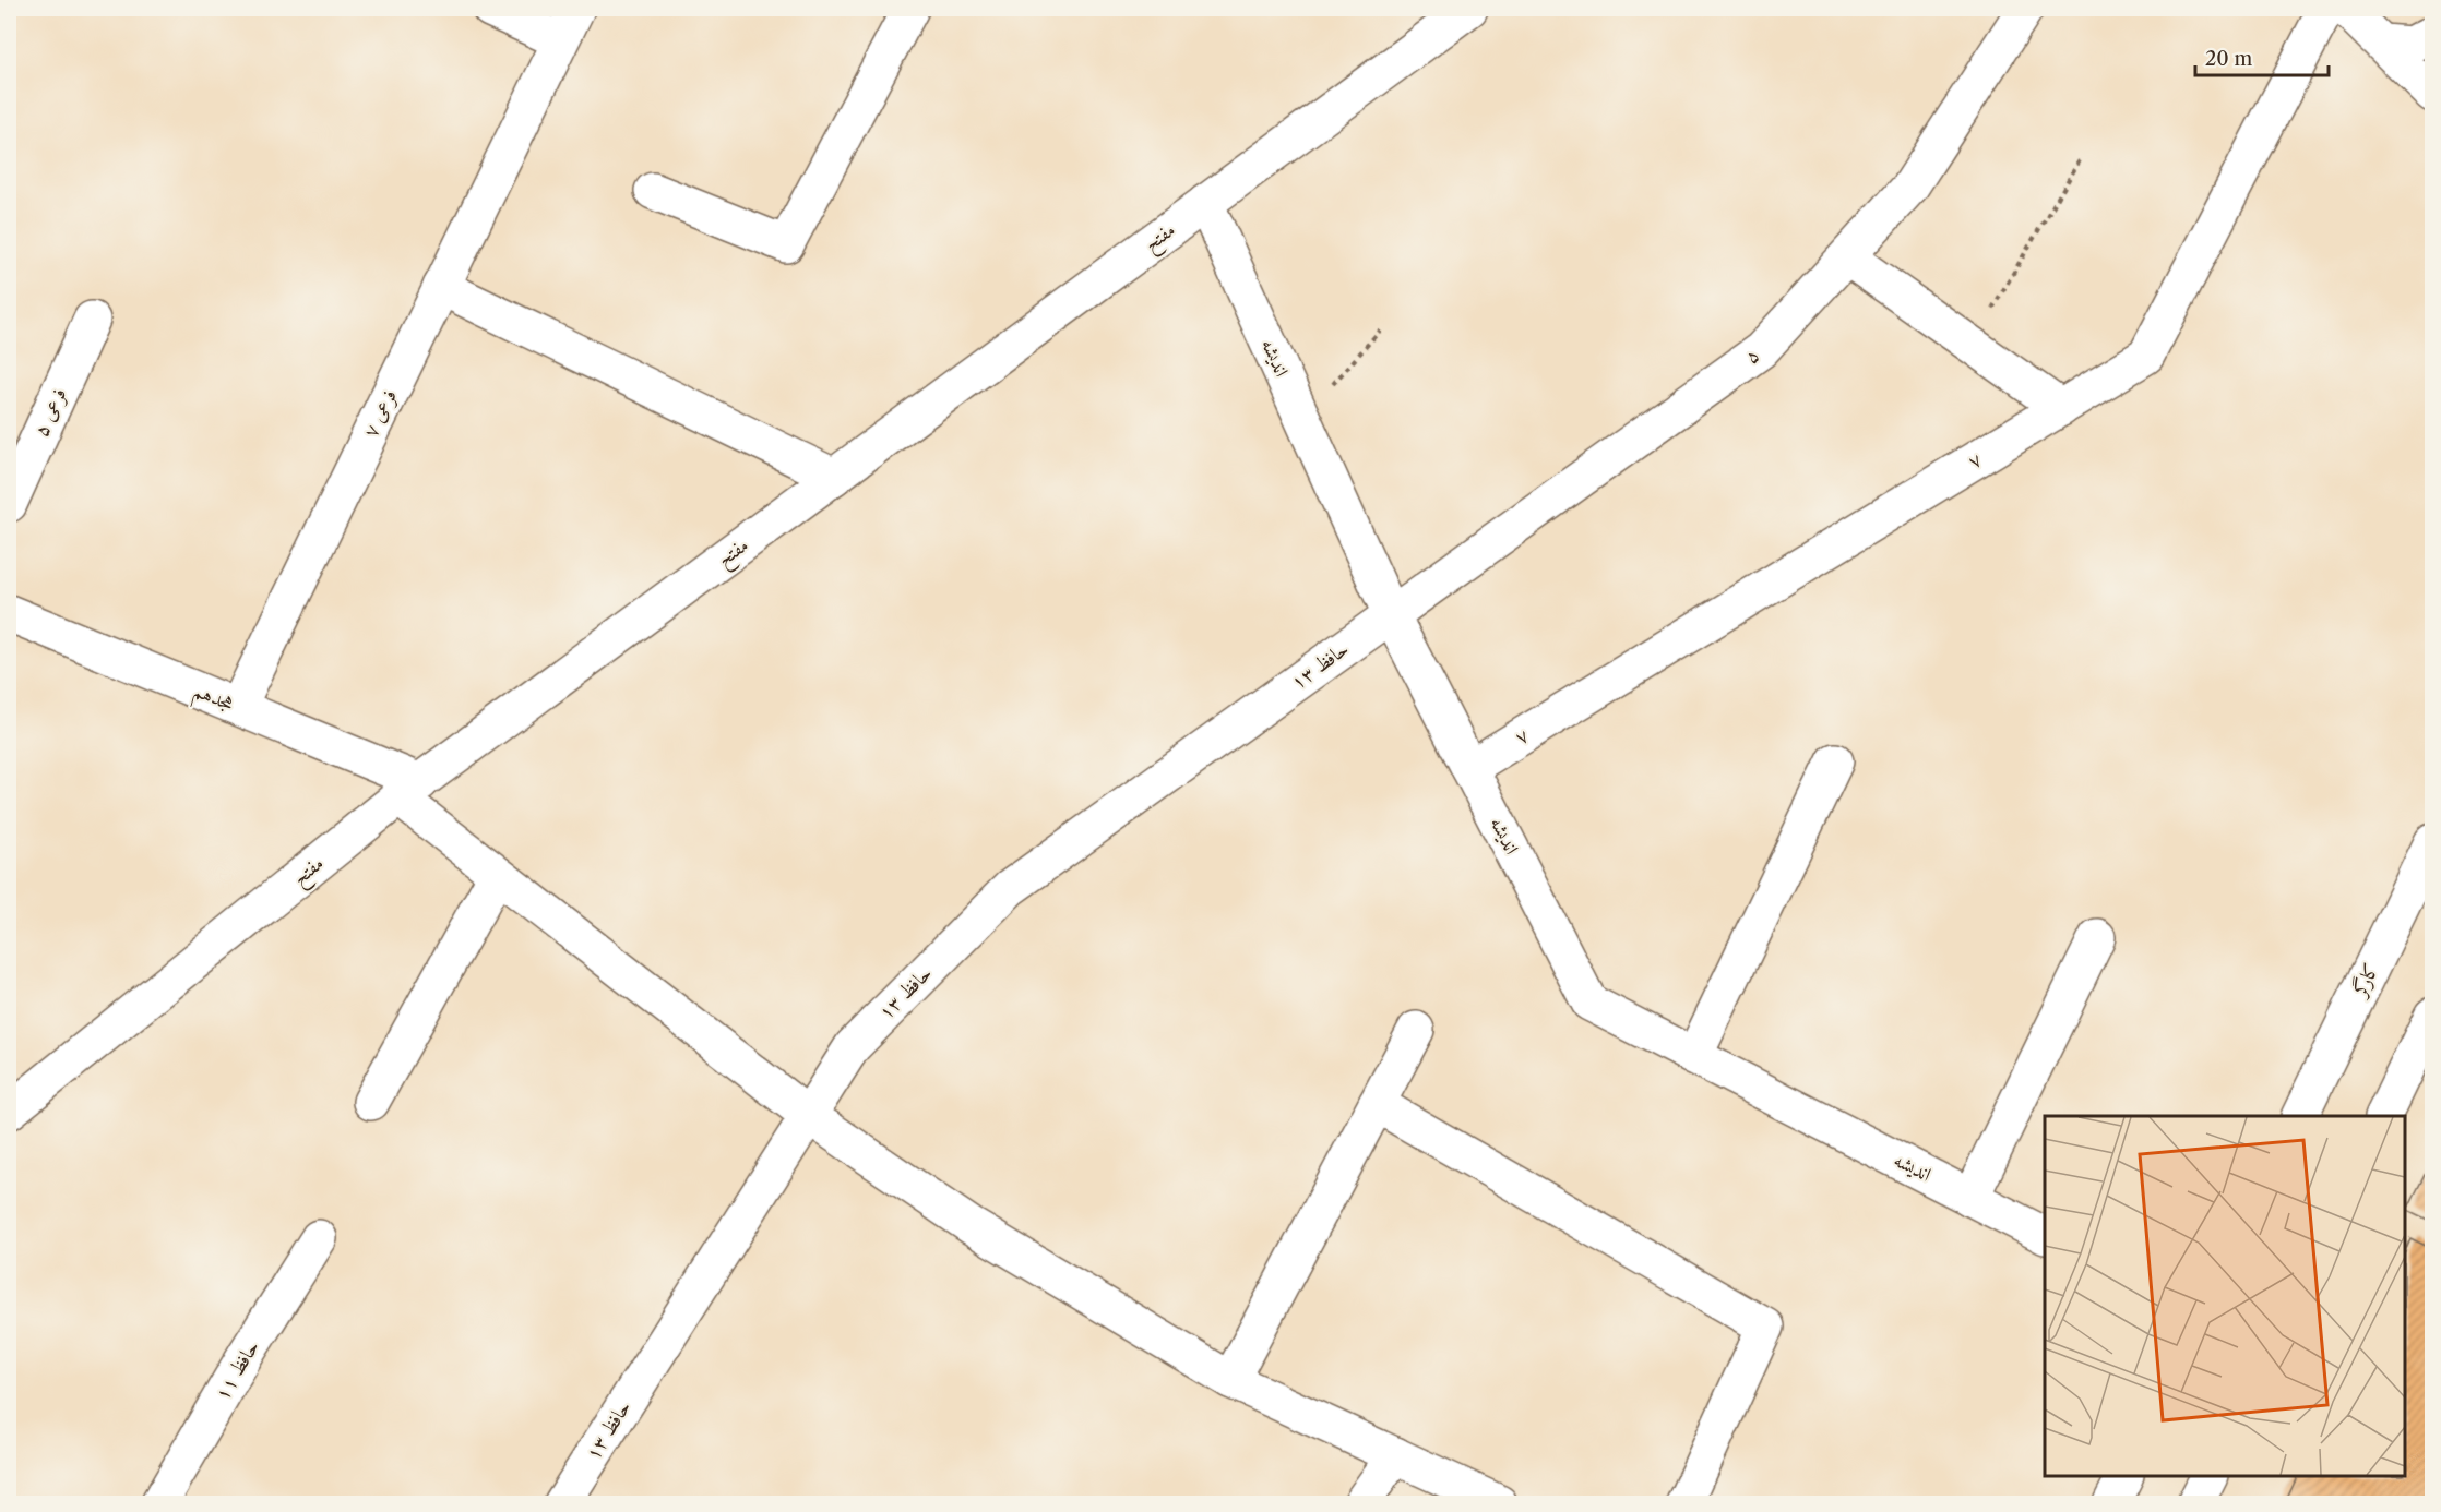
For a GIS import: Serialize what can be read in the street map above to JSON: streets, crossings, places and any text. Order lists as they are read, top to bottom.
{
  "streets": {
    "street": [
      "مفتح",
      "۵",
      "اندیشه",
      "فرعی ۵",
      "فرعی ۷",
      "۷",
      "حافظ ۱۳",
      "هجدهم",
      "کارگر",
      "حافظ ۱۱"
    ]
  },
  "crossings": [
    ["مفتح", "اندیشه"],
    ["مفتح", "هجدهم"],
    ["۵", "اندیشه"],
    ["۵", "حافظ ۱۳"],
    ["اندیشه", "۷"],
    ["اندیشه", "حافظ ۱۳"],
    ["فرعی ۷", "هجدهم"],
    ["حافظ ۱۳", "هجدهم"]
  ],
  "scale_bar": "20 m"
}
